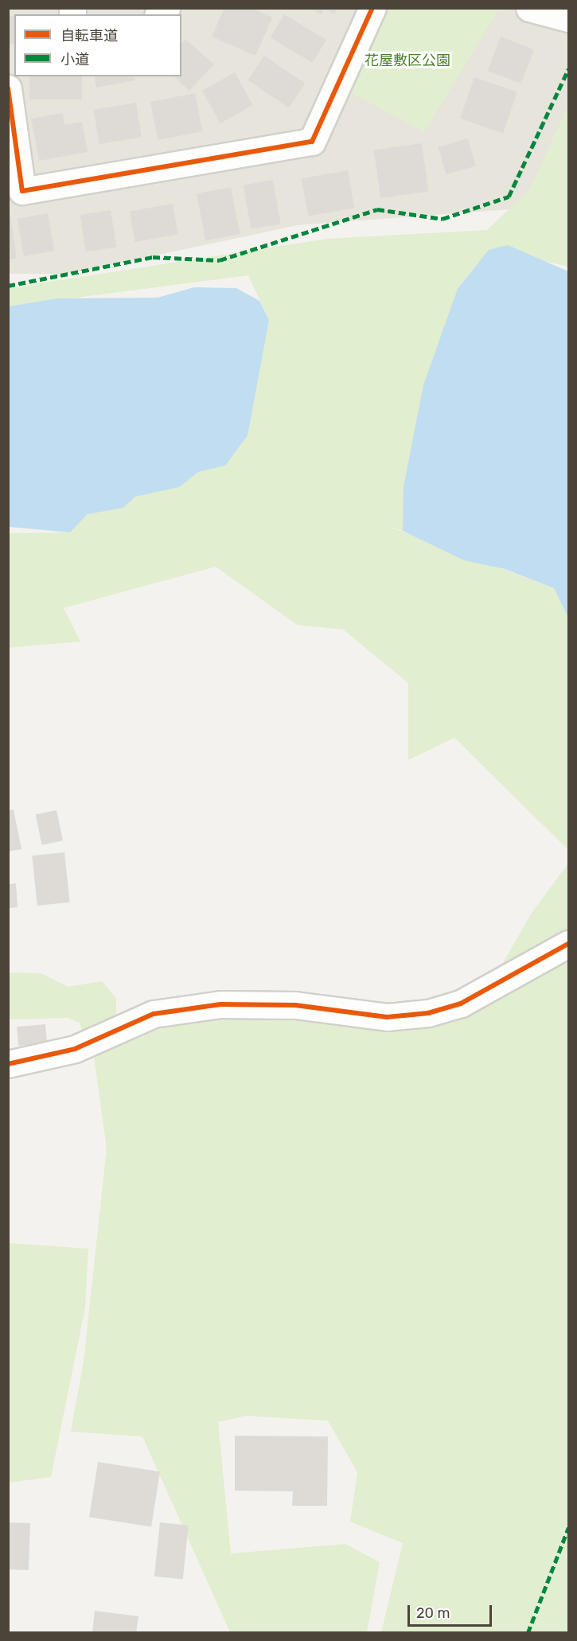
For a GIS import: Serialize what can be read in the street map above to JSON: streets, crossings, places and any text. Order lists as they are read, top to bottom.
{
  "parks": ["花屋敷区公園"],
  "legend": ["自転車道", "小道"],
  "scale_bar": "20 m"
}
